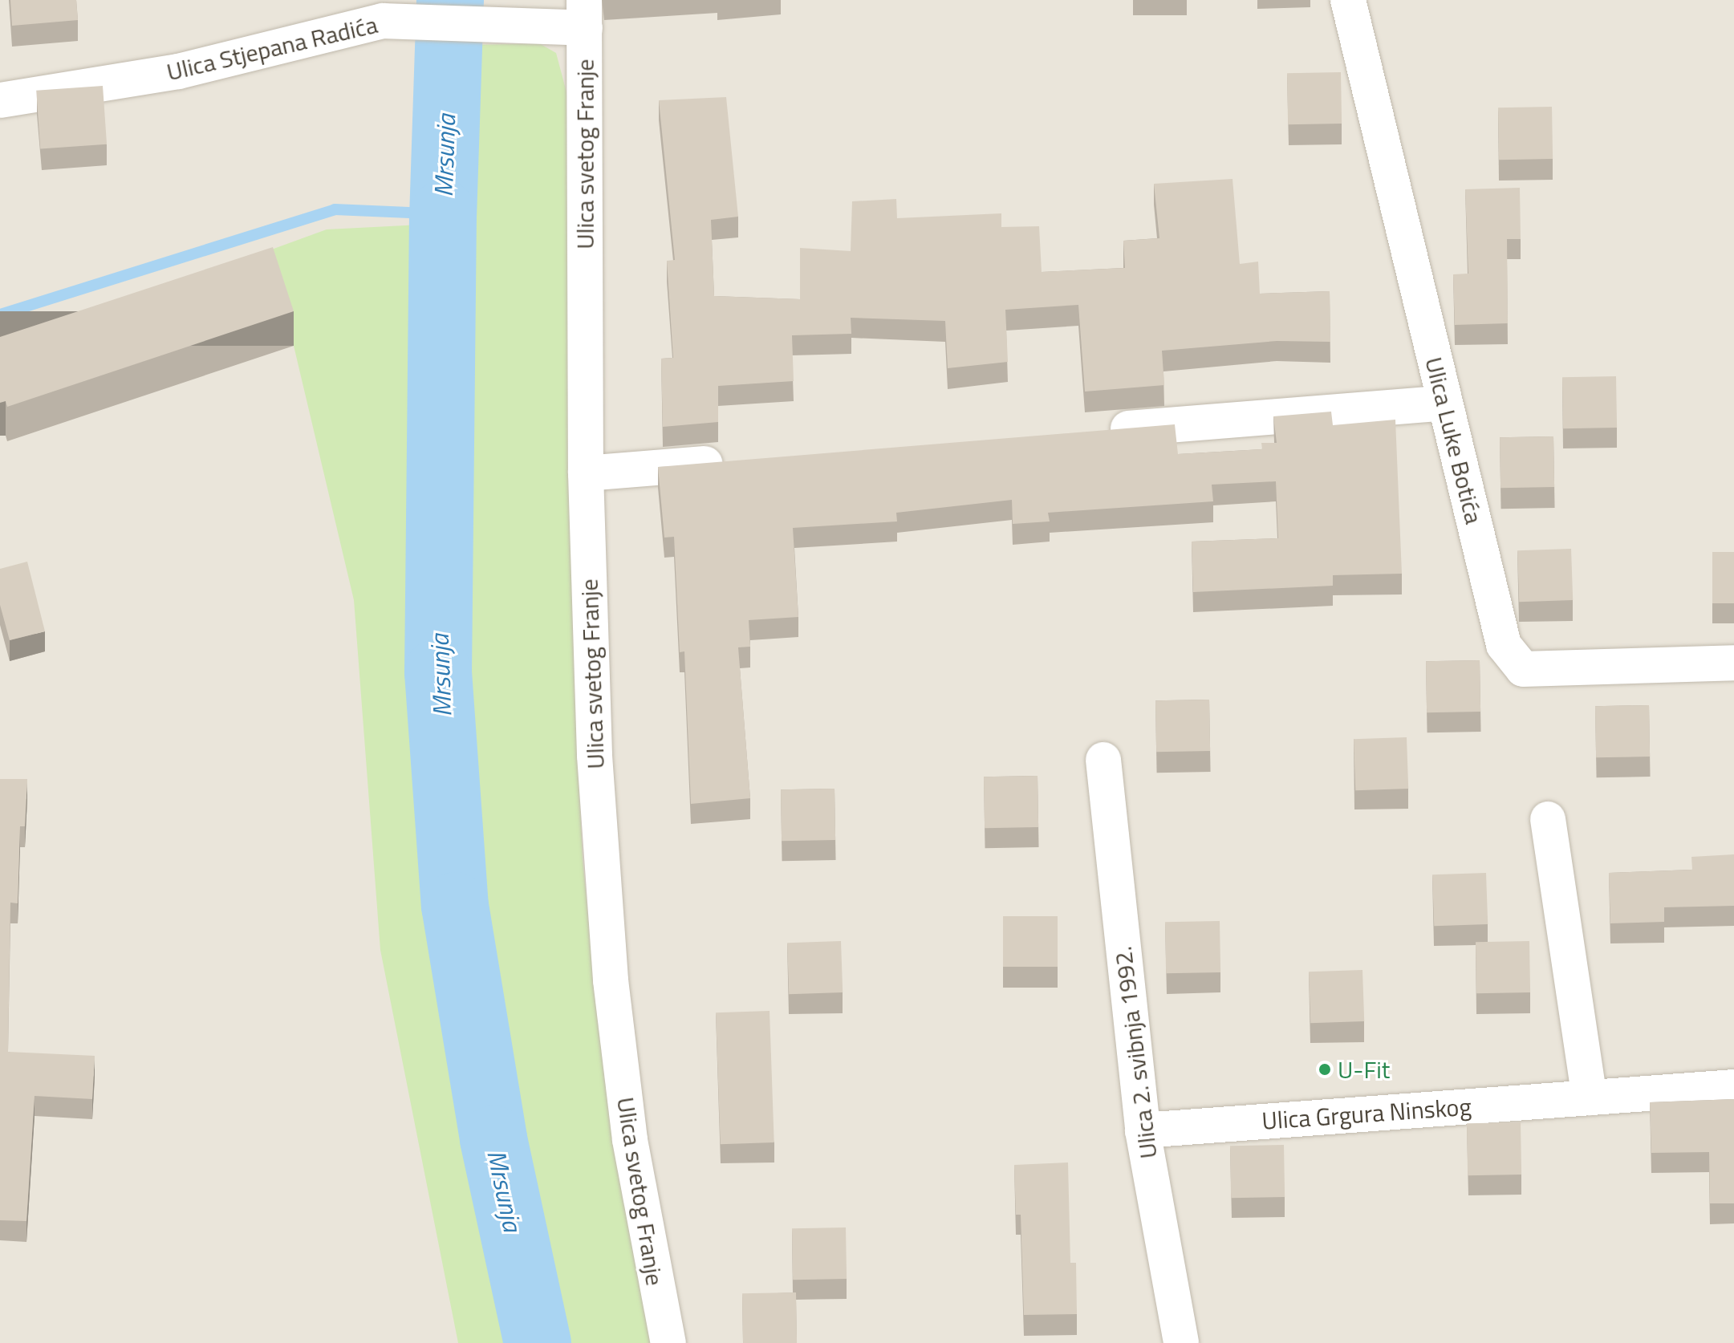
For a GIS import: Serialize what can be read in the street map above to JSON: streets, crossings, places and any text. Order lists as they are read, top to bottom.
{
  "streets": {
    "street": [
      "Ulica Stjepana Radića",
      "Ulica svetog Franje",
      "Ulica Luke Botića",
      "Ulica 2. svibnja 1992.",
      "Ulica Grgura Ninskog"
    ]
  },
  "crossings": [
    ["Ulica Stjepana Radića", "Ulica svetog Franje"],
    ["Ulica 2. svibnja 1992.", "Ulica Grgura Ninskog"]
  ],
  "water": ["Mrsunja"],
  "places": ["U-Fit"]
}
